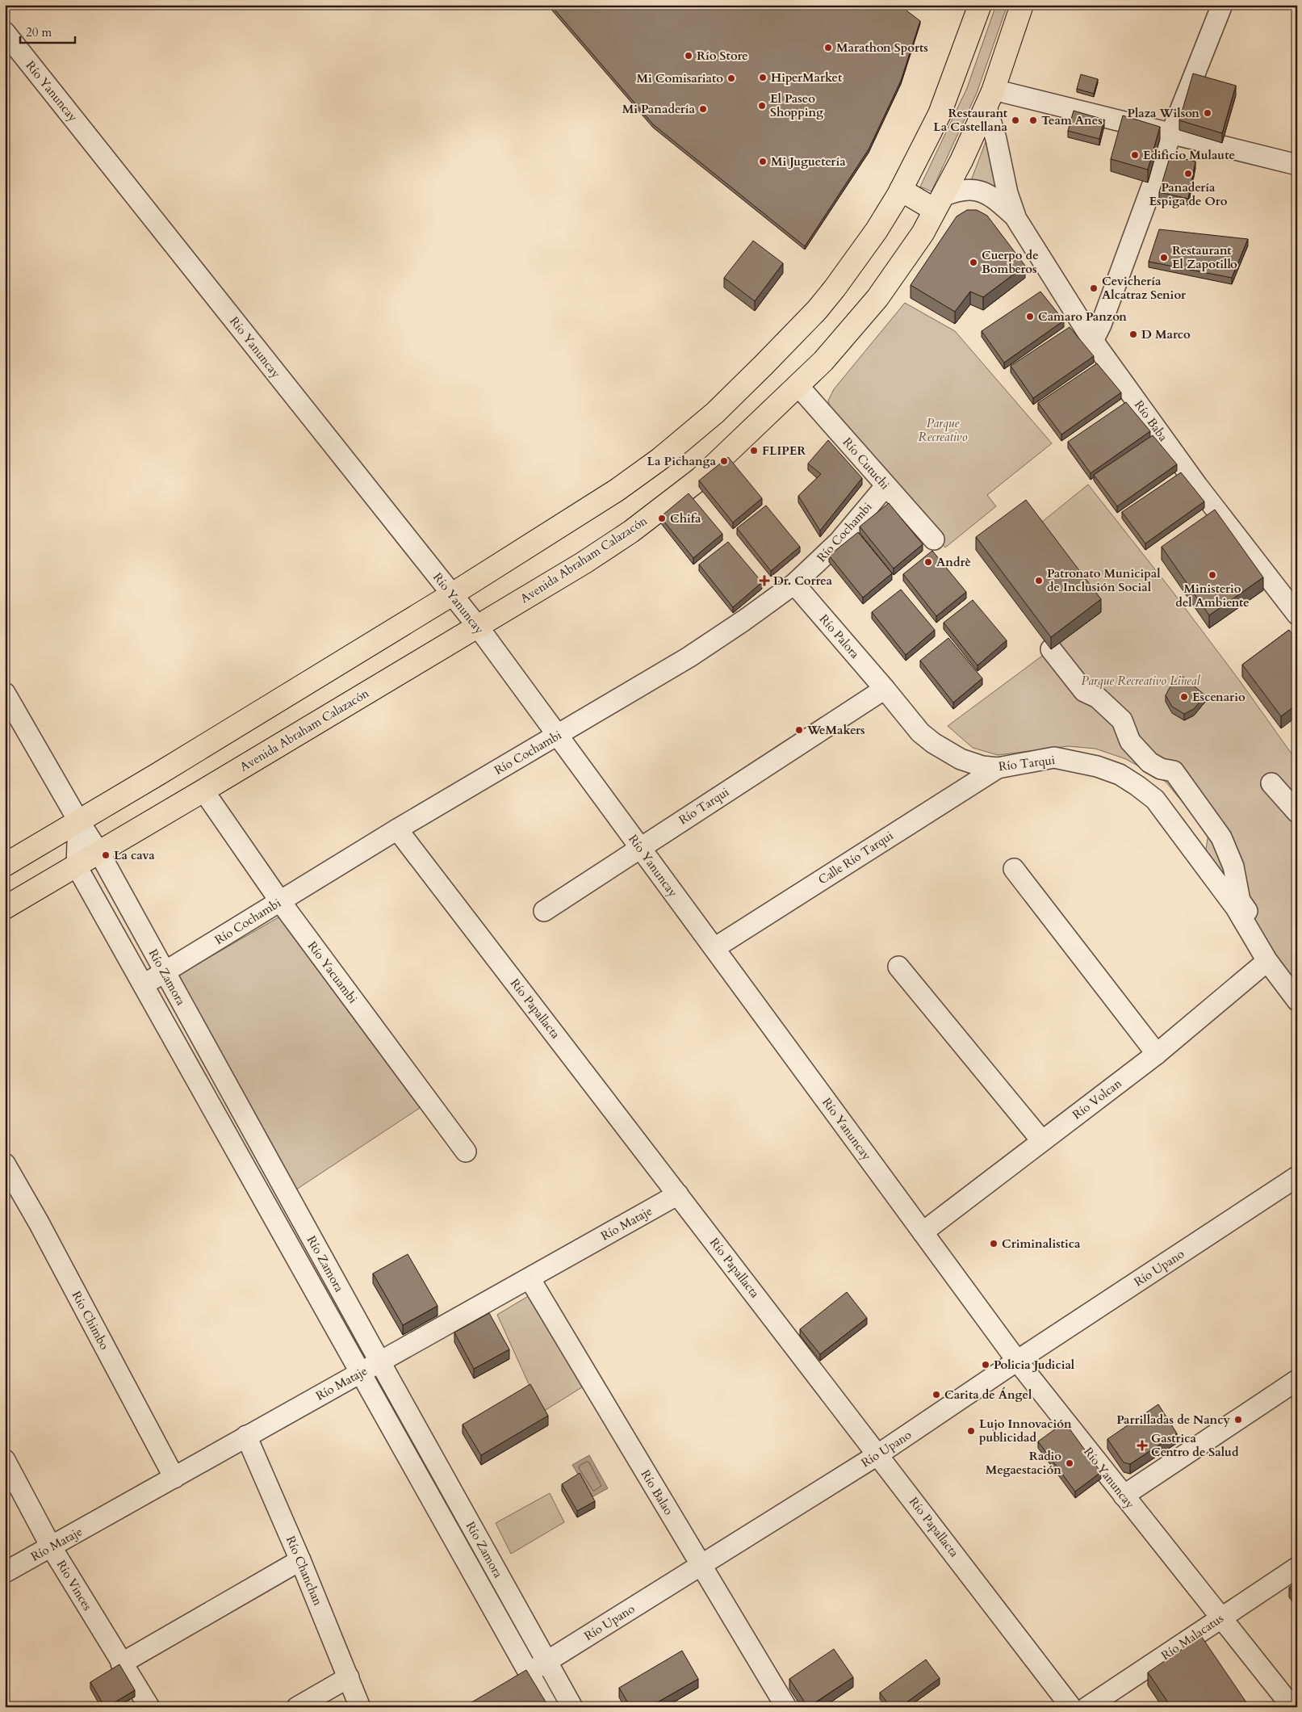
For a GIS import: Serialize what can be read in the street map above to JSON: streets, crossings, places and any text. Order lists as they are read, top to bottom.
{
  "streets": {
    "main road": ["Avenida Abraham Calazacón"],
    "street": [
      "Río Yanuncay",
      "Río Baba",
      "Río Cutuchi",
      "Río Cochambi",
      "Río Palora",
      "Río Tarqui",
      "Calle Río Tarqui",
      "Río Yacuambi",
      "Río Zamora",
      "Río Papallacta",
      "Río Volcan",
      "Río Mataje",
      "Río Upano",
      "Río Chimbo",
      "Río Balao",
      "Río Chanchan",
      "Río Vinces",
      "Río Malacatus"
    ]
  },
  "crossings": [
    ["Río Yanuncay", "Río Cochambi"],
    ["Río Yanuncay", "Avenida Abraham Calazacón"],
    ["Río Yanuncay", "Río Tarqui"],
    ["Río Yanuncay", "Calle Río Tarqui"],
    ["Río Yanuncay", "Río Volcan"],
    ["Río Yanuncay", "Río Upano"],
    ["Río Yanuncay", "Río Malacatus"],
    ["Río Baba", "Avenida Abraham Calazacón"],
    ["Río Cutuchi", "Río Cochambi"],
    ["Río Cutuchi", "Avenida Abraham Calazacón"],
    ["Río Cochambi", "Río Palora"],
    ["Río Cochambi", "Río Yacuambi"],
    ["Río Cochambi", "Río Zamora"],
    ["Río Cochambi", "Río Papallacta"],
    ["Avenida Abraham Calazacón", "Río Yacuambi"],
    ["Avenida Abraham Calazacón", "Río Zamora"],
    ["Río Palora", "Río Tarqui"],
    ["Río Tarqui", "Calle Río Tarqui"],
    ["Río Tarqui", "Río Volcan"],
    ["Río Zamora", "Río Mataje"],
    ["Río Zamora", "Río Upano"],
    ["Río Papallacta", "Río Mataje"],
    ["Río Papallacta", "Río Upano"],
    ["Río Mataje", "Río Chimbo"],
    ["Río Mataje", "Río Balao"],
    ["Río Mataje", "Río Chanchan"],
    ["Río Mataje", "Río Vinces"],
    ["Río Upano", "Río Balao"]
  ],
  "parks": ["Parque Recreativo", "Parque Recreativo Lineal"],
  "places": {
    "other": [
      "Marathon Sports",
      "Río Store",
      "HiperMarket",
      "Mi Comisariato",
      "El Paseo Shopping",
      "Mi Panadería",
      "Plaza Wilson",
      "Restaurant La Castellana",
      "Team Anes",
      "Edificio Mulaute",
      "Mi Juguetería",
      "Panadería Espiga de Oro",
      "Restaurant El Zapotillo",
      "Cuerpo de Bomberos",
      "Cevichería Alcatraz Senior",
      "Camaro Panzon",
      "D Marco",
      "FLIPER",
      "La Pichanga",
      "Chifa",
      "Andrè",
      "Ministerio del Ambiente",
      "Patronato Municipal de Inclusión Social",
      "Escenario",
      "WeMakers",
      "La cava",
      "Criminalistica",
      "Policia Judicial",
      "Carita de Ángel",
      "Parrilladas de Nancy",
      "Lujo Innovación publicidad",
      "Radio Megaestación"
    ],
    "health": ["Dr. Correa", "Gastrica Centro de Salud"]
  },
  "scale_bar": "20 m"
}
